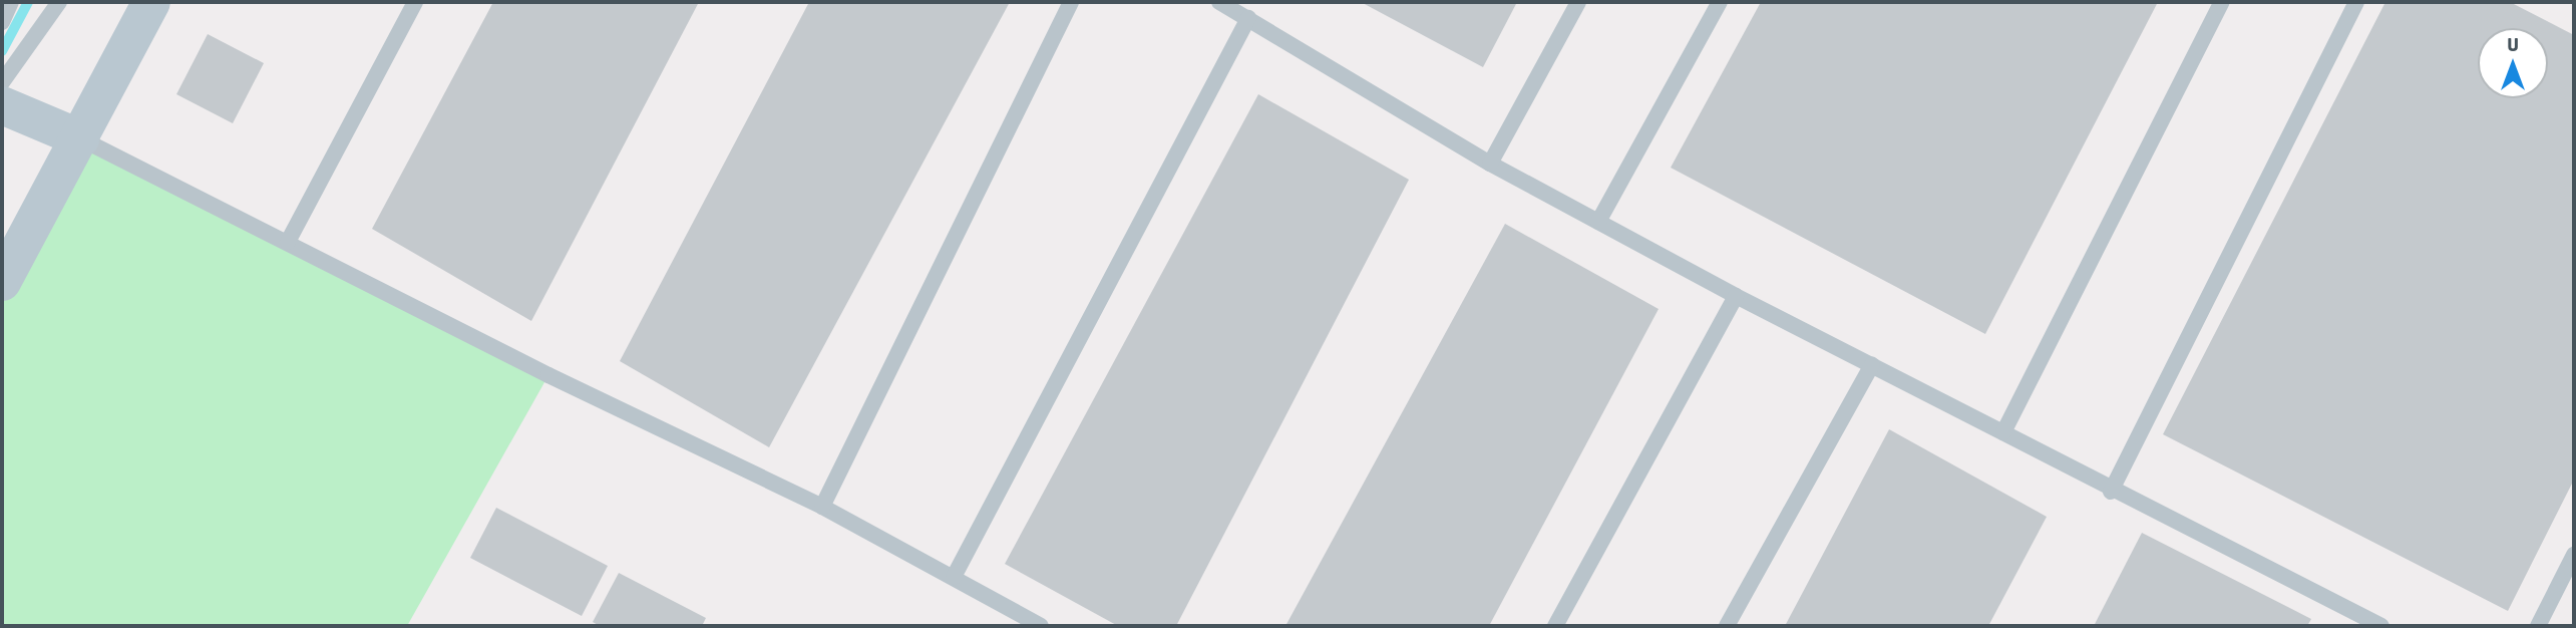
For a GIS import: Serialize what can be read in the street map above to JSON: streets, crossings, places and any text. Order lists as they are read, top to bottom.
{
  "north": "top"
}
